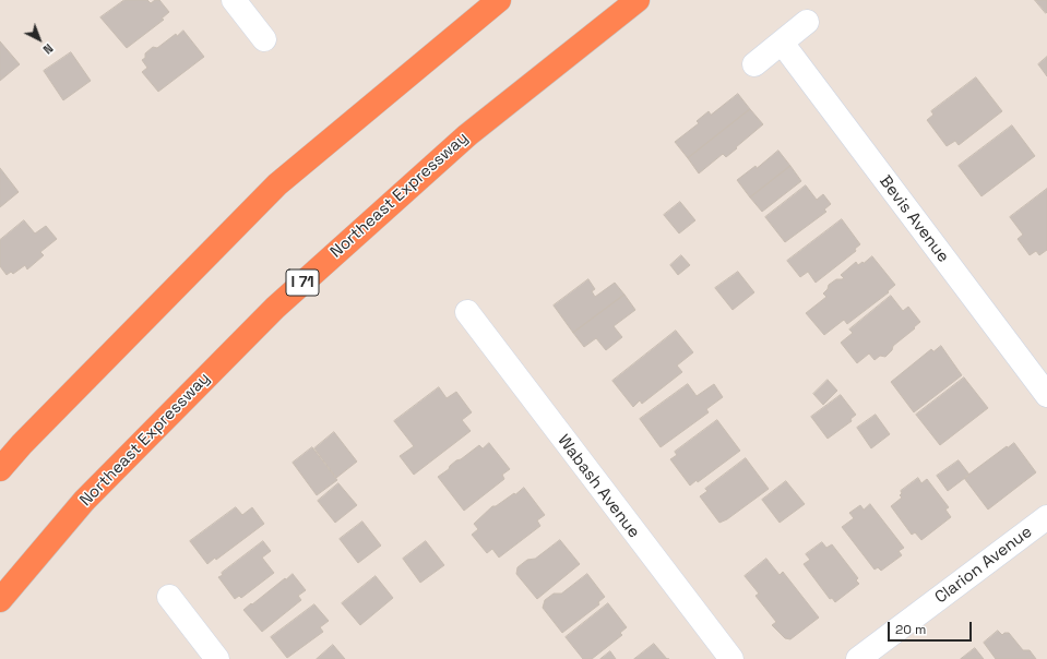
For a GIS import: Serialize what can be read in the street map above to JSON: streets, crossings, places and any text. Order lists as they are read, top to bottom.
{
  "streets": {
    "highway": ["Northeast Expressway", "I 71"],
    "street": ["Bevis Avenue", "Wabash Avenue", "Clarion Avenue"]
  },
  "scale_bar": "20 m",
  "north": "bottom right"
}
